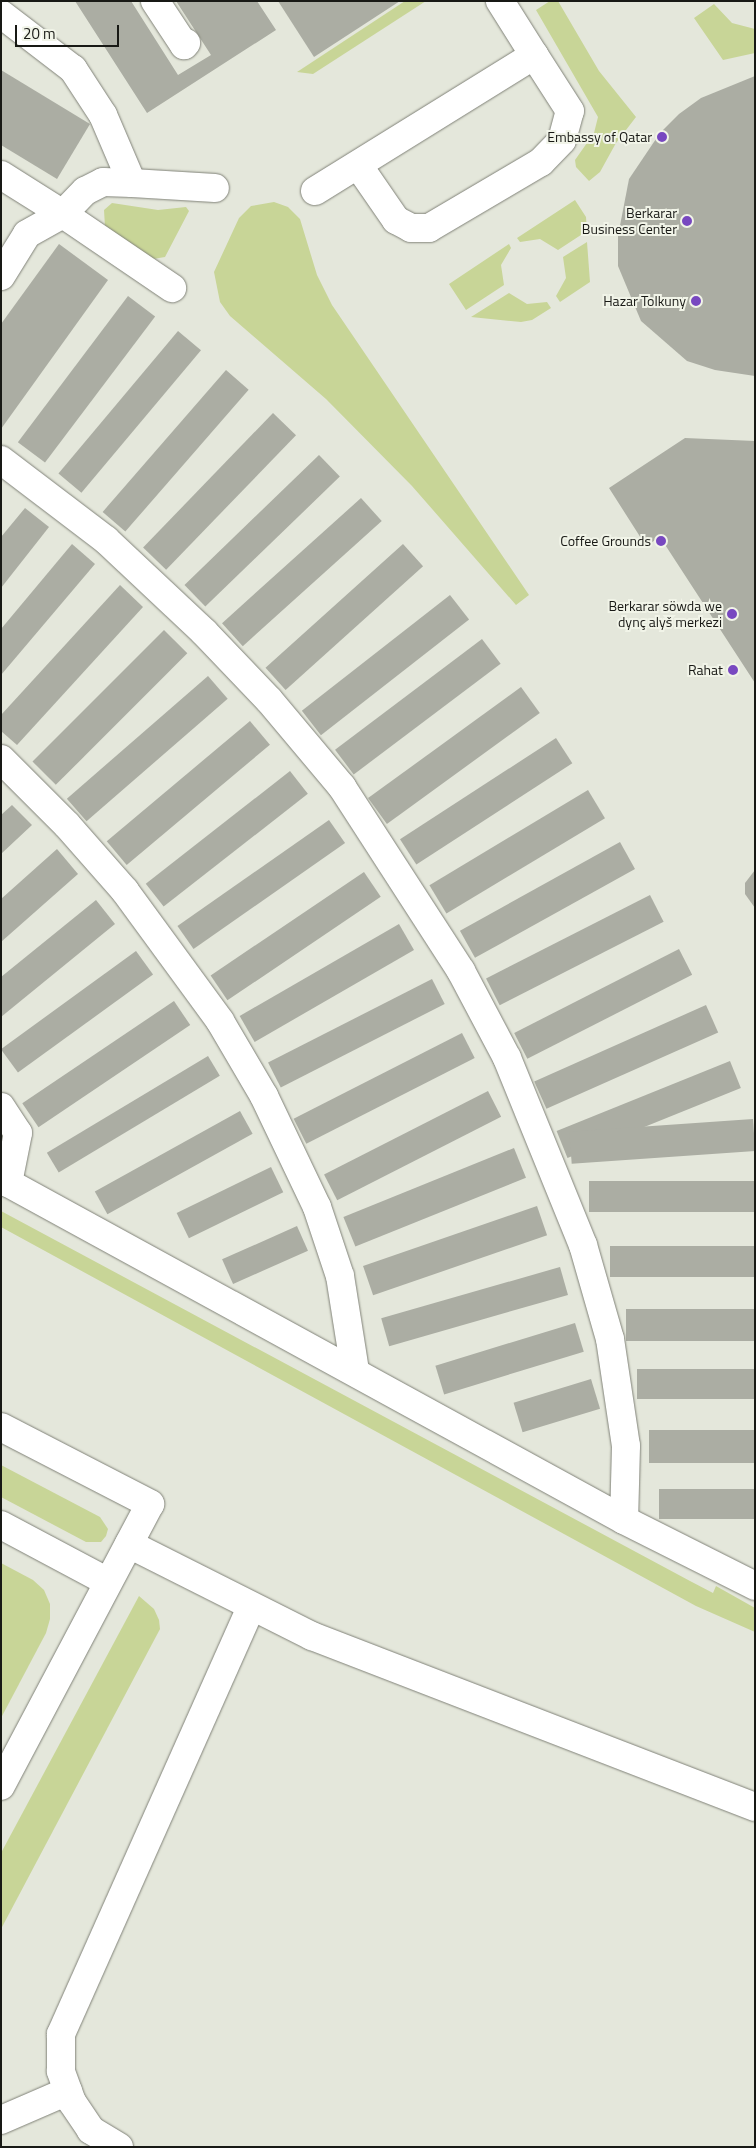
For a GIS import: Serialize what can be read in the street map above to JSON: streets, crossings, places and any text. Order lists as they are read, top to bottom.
{
  "places": [
    "Embassy of Qatar",
    "Berkarar Business Center",
    "Hazar Tolkuny",
    "Coffee Grounds",
    "Berkarar söwda we dynç alyš merkezi",
    "Rahat"
  ],
  "scale_bar": "20 m"
}
